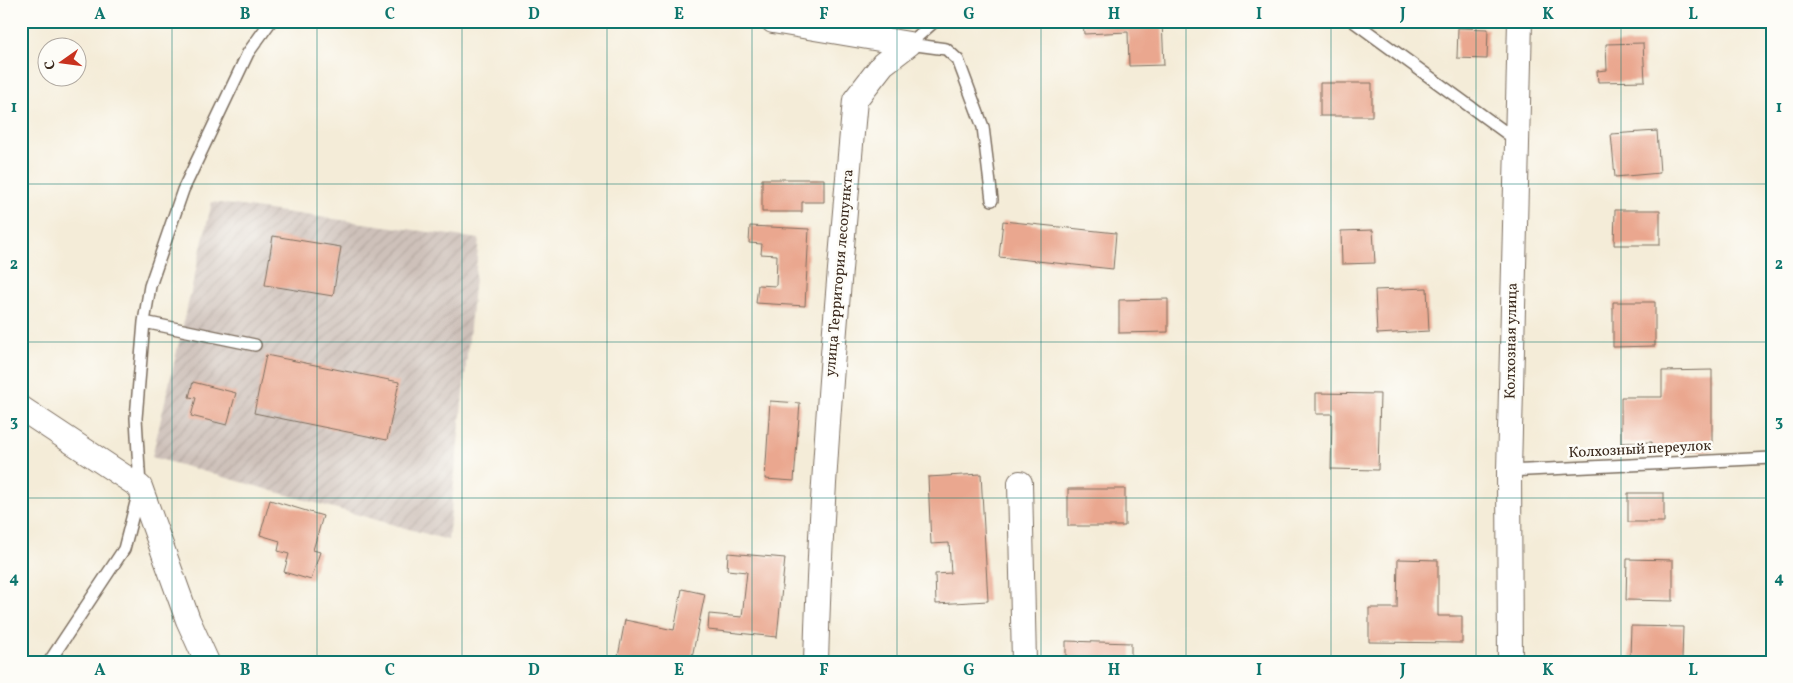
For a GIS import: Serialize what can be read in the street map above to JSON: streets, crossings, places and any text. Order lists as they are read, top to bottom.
{
  "streets": {
    "street": ["улица Территория лесопункта", "Колхозная улица"],
    "lane": ["Колхозный переулок"]
  },
  "crossings": [
    ["Колхозная улица", "Колхозный переулок"]
  ],
  "north": "left",
  "grid": {
    "columns": [
      "A",
      "B",
      "C",
      "D",
      "E",
      "F",
      "G",
      "H",
      "I",
      "J",
      "K",
      "L"
    ],
    "rows": [
      "1",
      "2",
      "3",
      "4"
    ]
  }
}
